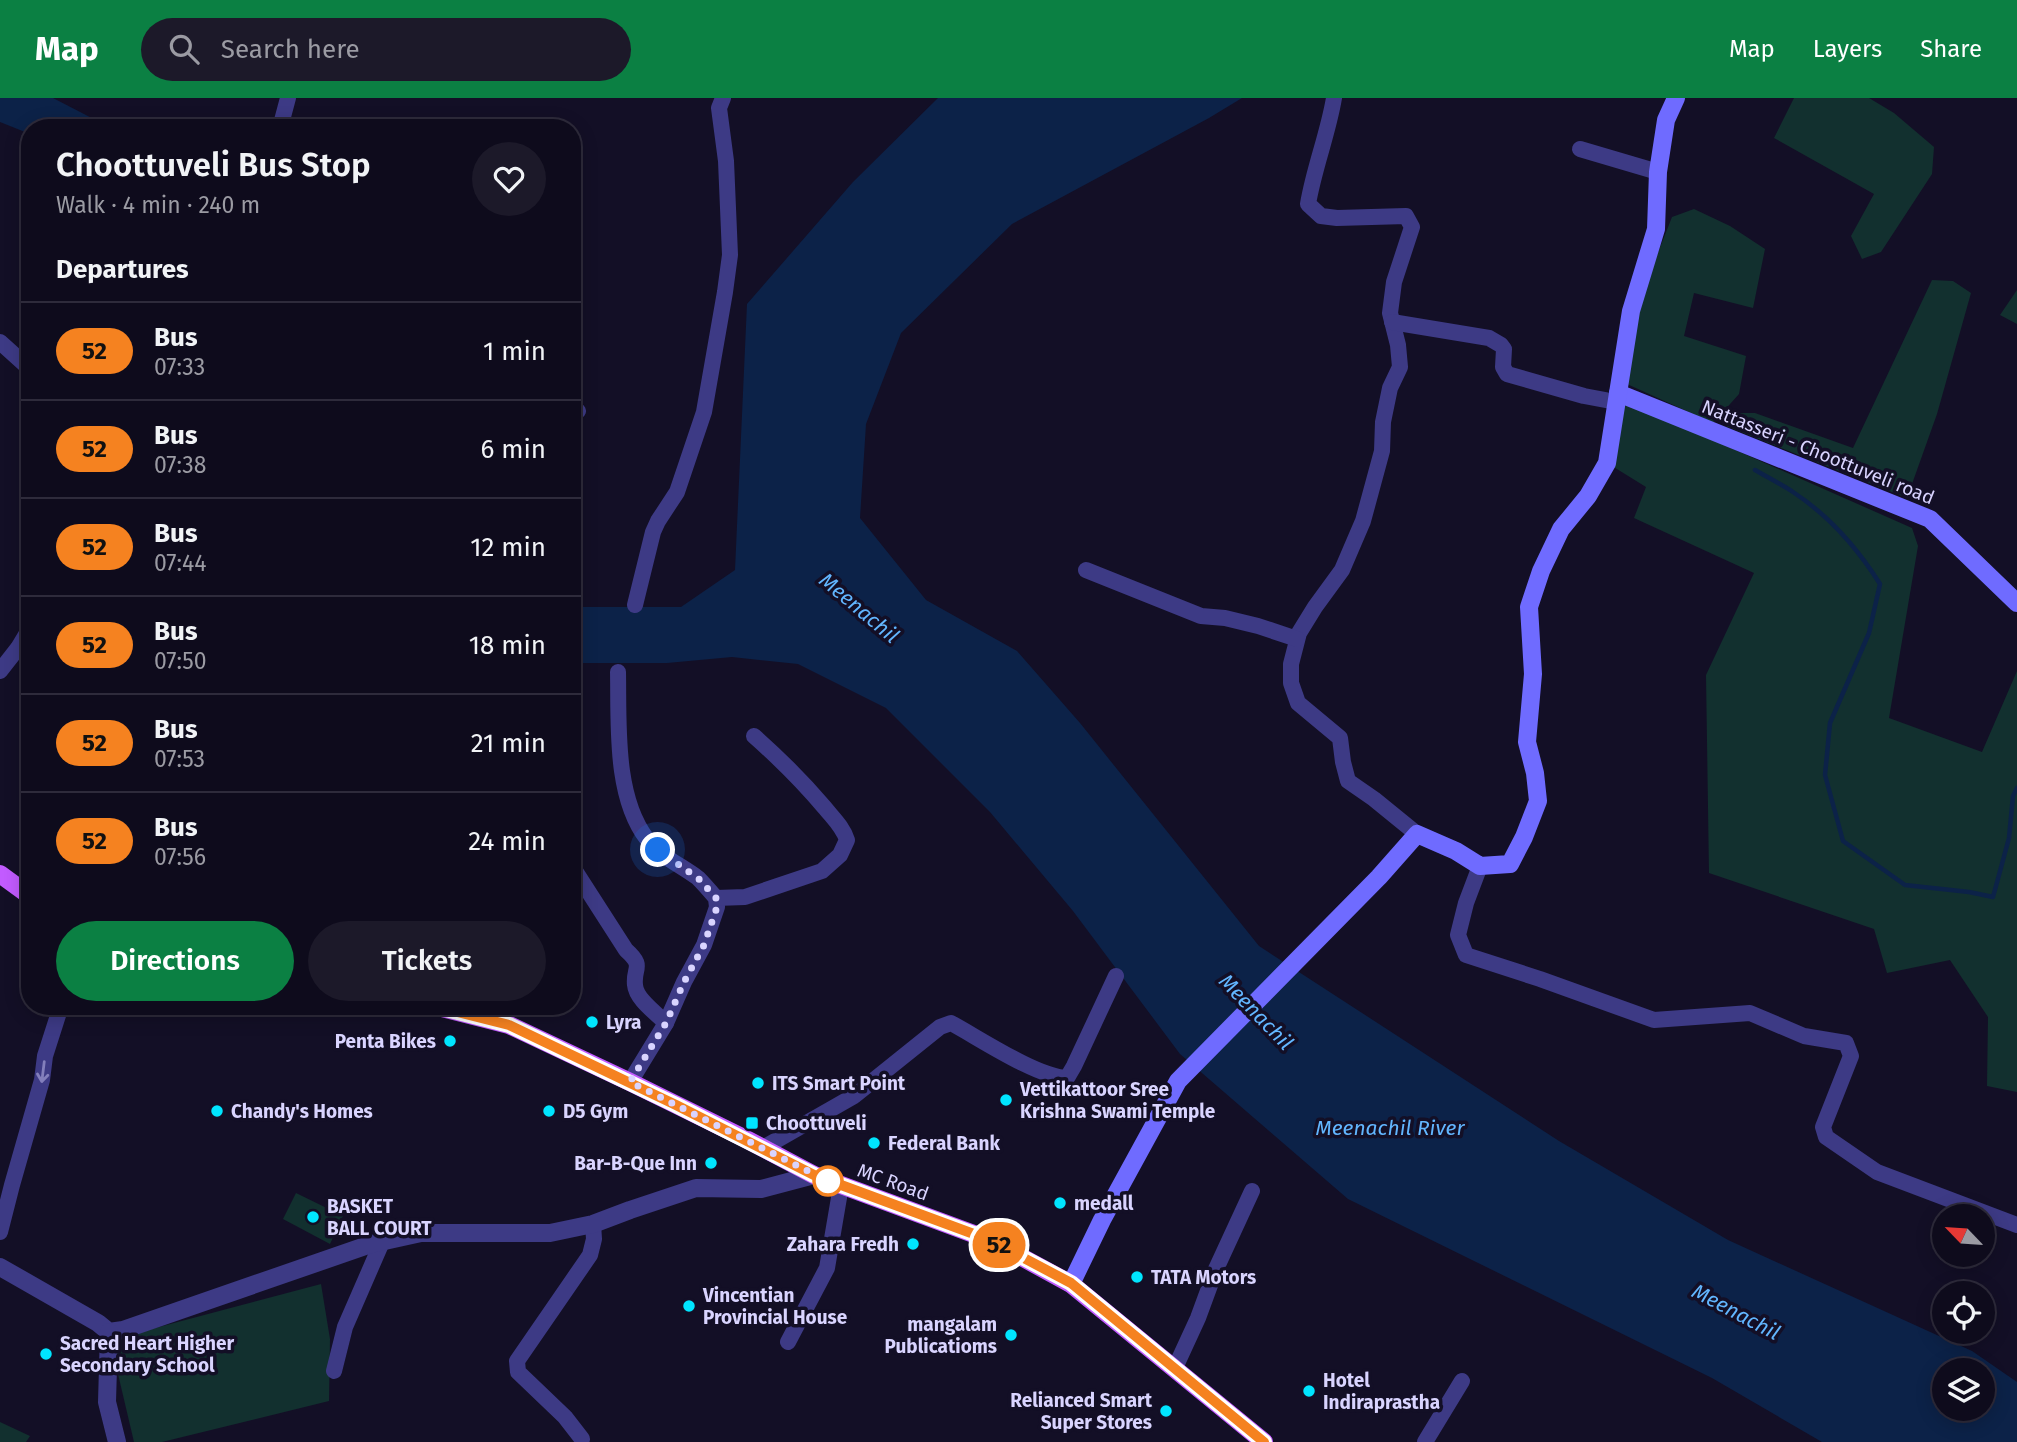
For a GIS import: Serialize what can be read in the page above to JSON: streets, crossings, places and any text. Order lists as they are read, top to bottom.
{
  "streets": {
    "main road": ["Nattasseri - Choottuveli road", "MC Road"]
  },
  "water": ["Meenachil", "Meenachil River"],
  "places": {
    "other": [
      "Lyra",
      "Penta Bikes",
      "ITS Smart Point",
      "Vettikattoor Sree Krishna Swami Temple",
      "Chandy's Homes",
      "D5 Gym",
      "Federal Bank",
      "Bar-B-Que Inn",
      "medall",
      "BASKET BALL COURT",
      "Zahara Fredh",
      "TATA Motors",
      "Vincentian Provincial House",
      "mangalam Publicatioms",
      "Sacred Heart Higher Secondary School",
      "Hotel Indiraprastha",
      "Relianced Smart Super Stores"
    ],
    "transit": ["Choottuveli"]
  },
  "lines": ["bus line 52"],
  "north": "top left",
  "page": {
    "header": "Map",
    "search": "Search here",
    "nav": ["Map", "Layers", "Share"],
    "on_map": "52",
    "heading": [
      ["Choottuveli Bus Stop", "Walk · 4 min · 240 m"],
      "Departures"
    ],
    "list": [
      {
        "mark": "52",
        "name": "Bus",
        "note": "07:33",
        "value": "1 min"
      },
      {
        "mark": "52",
        "name": "Bus",
        "note": "07:38",
        "value": "6 min"
      },
      {
        "mark": "52",
        "name": "Bus",
        "note": "07:44",
        "value": "12 min"
      },
      {
        "mark": "52",
        "name": "Bus",
        "note": "07:50",
        "value": "18 min"
      },
      {
        "mark": "52",
        "name": "Bus",
        "note": "07:53",
        "value": "21 min"
      },
      {
        "mark": "52",
        "name": "Bus",
        "note": "07:56",
        "value": "24 min"
      }
    ],
    "buttons": ["Directions", "Tickets"]
  }
}
